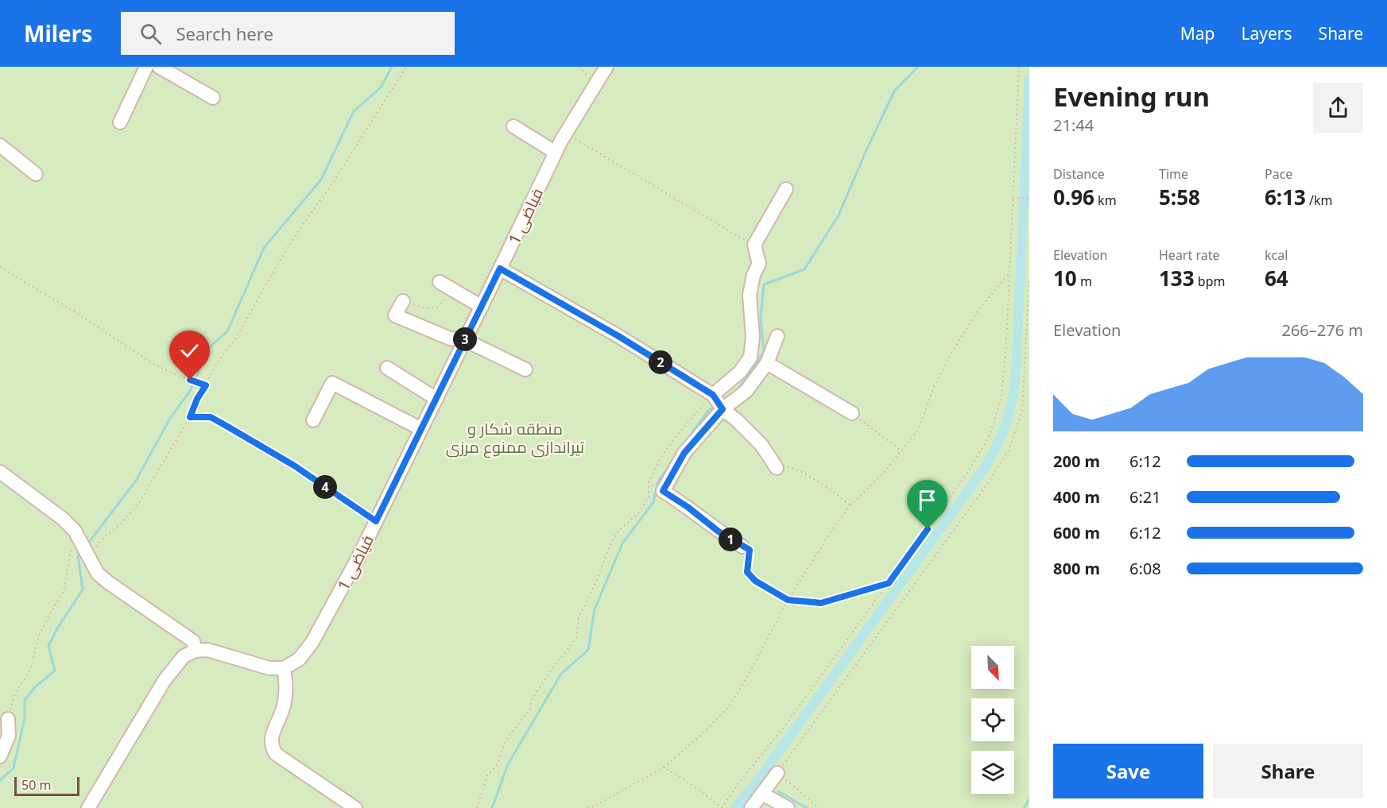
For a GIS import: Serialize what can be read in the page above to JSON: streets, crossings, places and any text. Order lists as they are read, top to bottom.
{
  "streets": {
    "street": ["فیاضی 1"]
  },
  "parks": ["منطقه شکار و تیراندازی ممنوع مرزی"],
  "scale_bar": "50 m",
  "north": "bottom right",
  "page": {
    "header": "Milers",
    "search": "Search here",
    "nav": ["Map", "Layers", "Share"],
    "heading": ["Evening run", "21:44"],
    "stats": [
      ["Distance", "0.96 km"],
      ["Time", "5:58"],
      ["Pace", "6:13 /km"],
      ["Elevation", "10 m"],
      ["Heart rate", "133 bpm"],
      ["kcal", "64"]
    ],
    "chart": ["Elevation", "266–276 m"],
    "pins": [
      "3",
      "2",
      "4",
      "1"
    ],
    "list": [
      {
        "name": "200 m",
        "note": "6:12"
      },
      {
        "name": "400 m",
        "note": "6:21"
      },
      {
        "name": "600 m",
        "note": "6:12"
      },
      {
        "name": "800 m",
        "note": "6:08"
      }
    ],
    "buttons": ["Save", "Share"],
    "scale": "50 m"
  }
}
